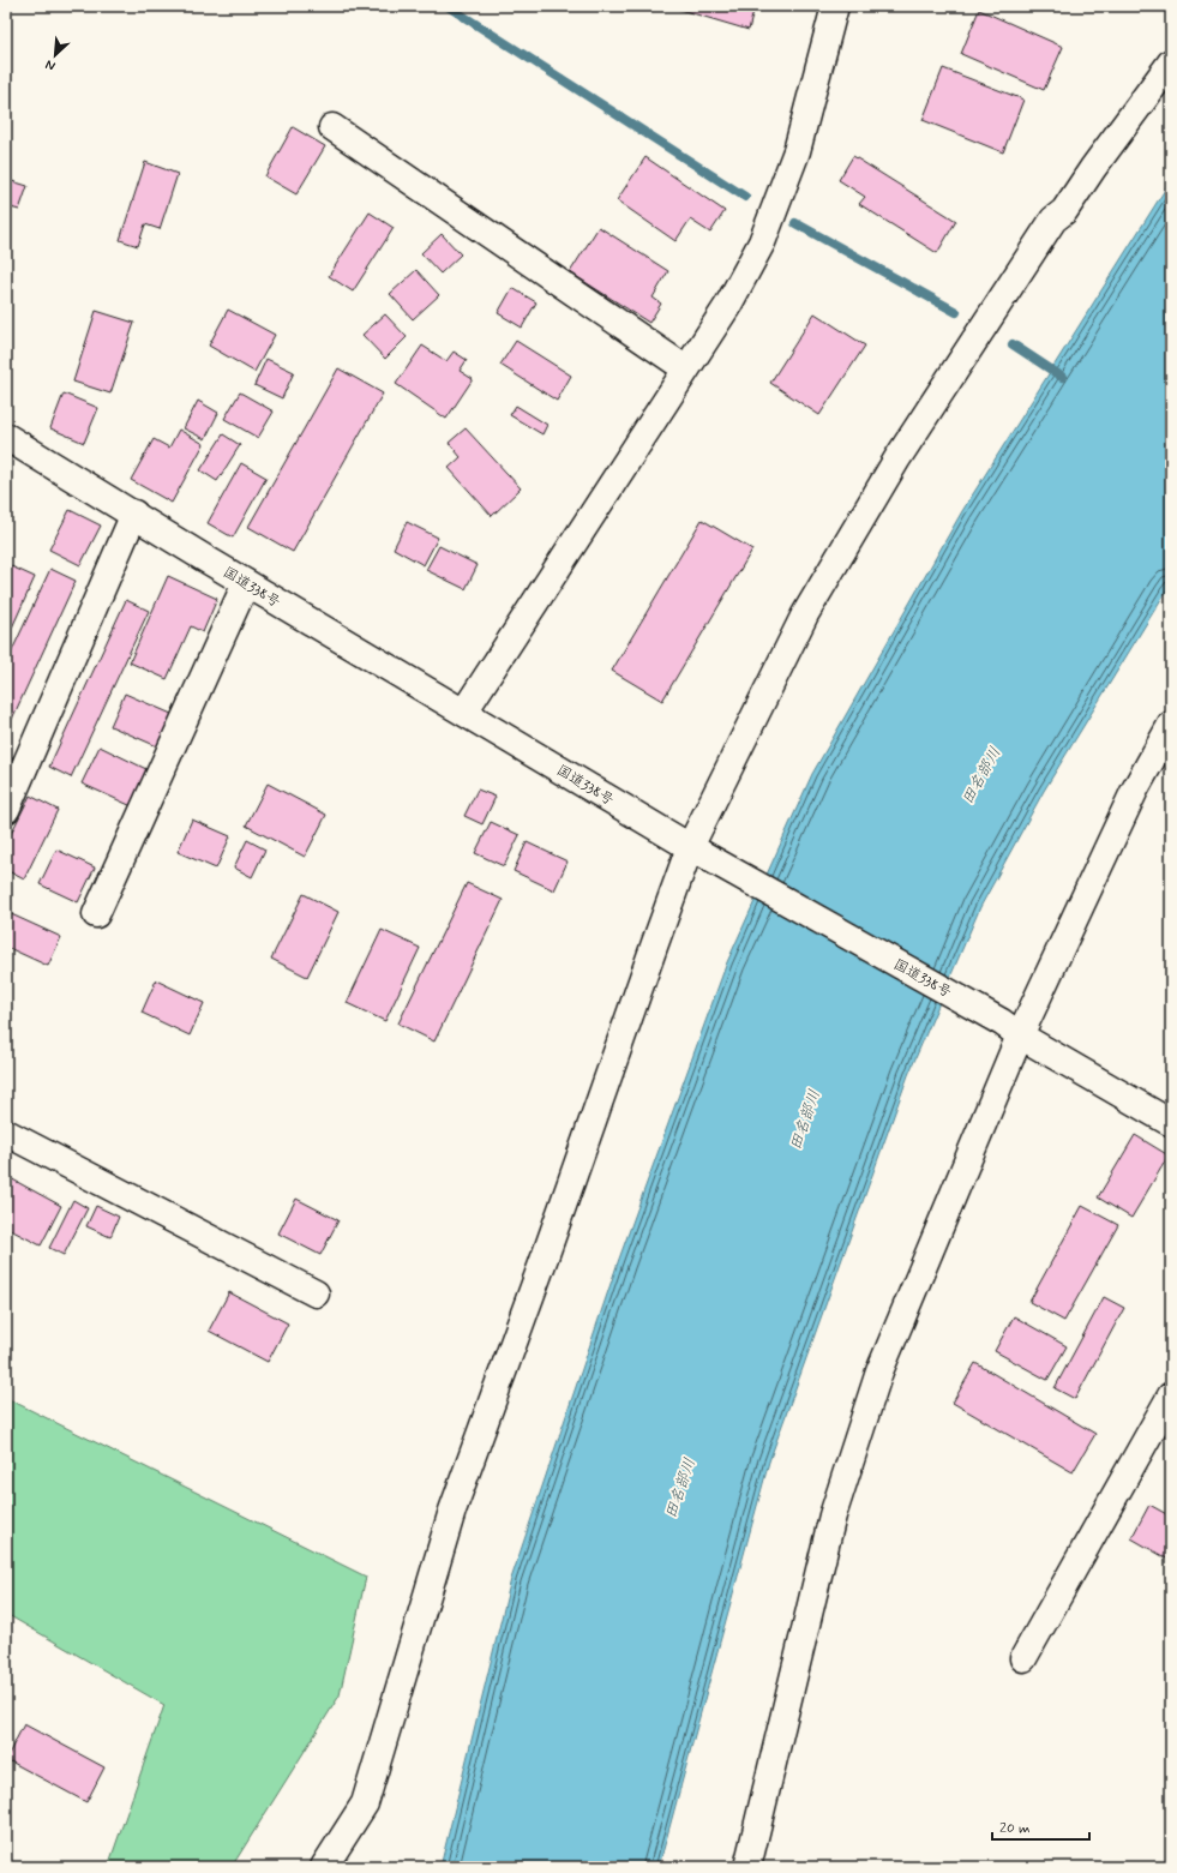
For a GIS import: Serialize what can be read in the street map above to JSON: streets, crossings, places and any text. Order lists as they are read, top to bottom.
{
  "streets": {
    "main road": ["国道338号"]
  },
  "water": ["田名部川"],
  "scale_bar": "20 m",
  "north": "bottom left"
}
